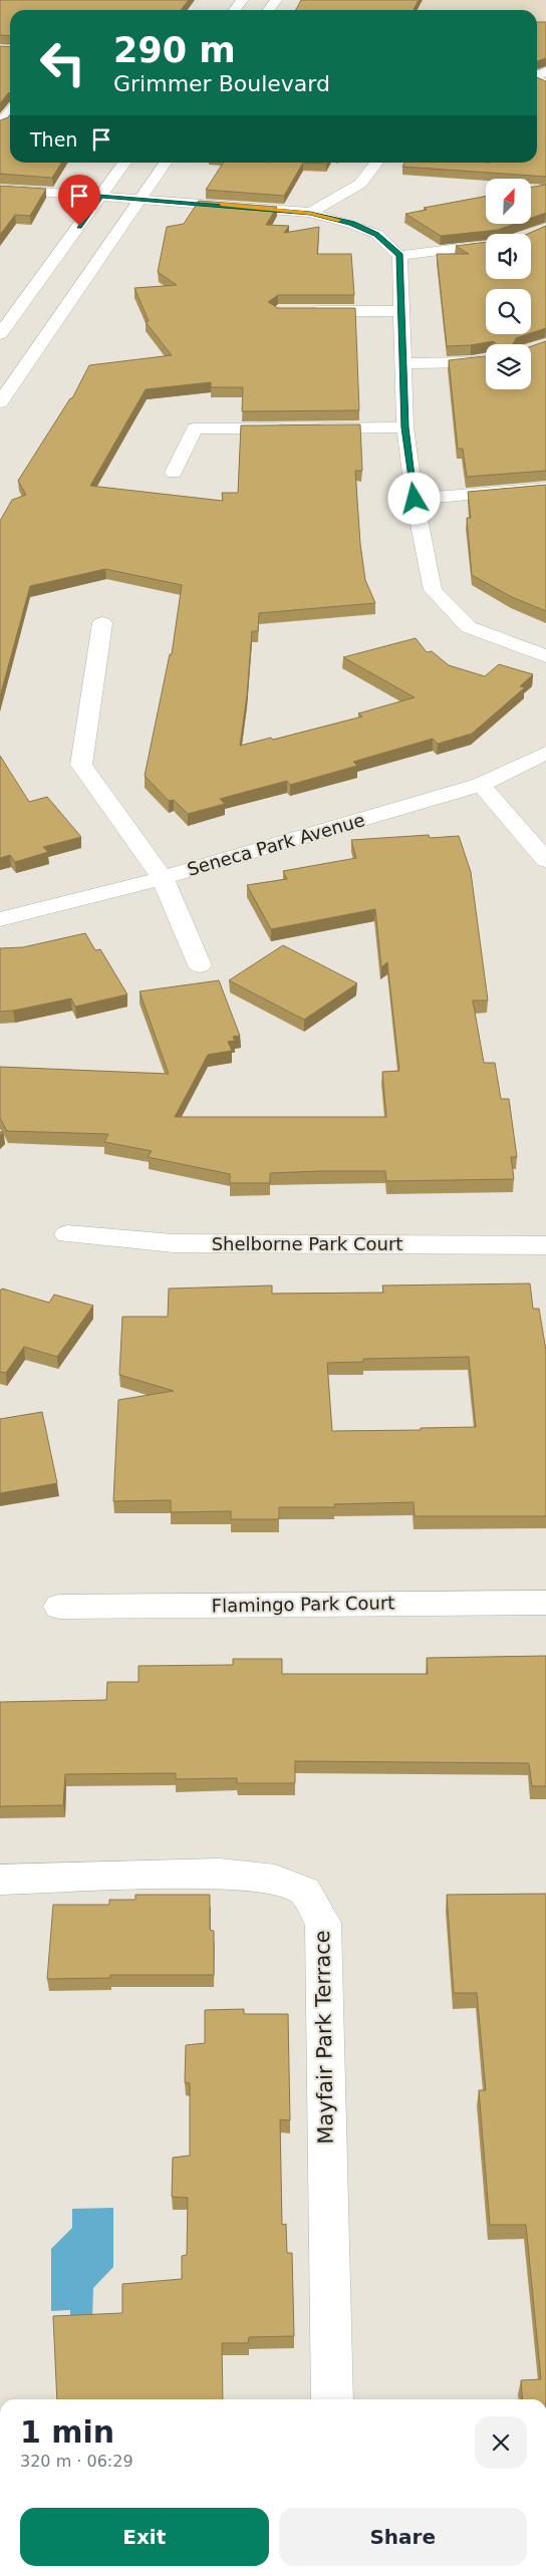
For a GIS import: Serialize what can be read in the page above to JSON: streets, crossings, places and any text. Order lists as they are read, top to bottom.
{
  "streets": {
    "street": [
      "Seneca Park Avenue",
      "Shelborne Park Court",
      "Flamingo Park Court",
      "Mayfair Park Terrace"
    ]
  },
  "north": "top right",
  "page": {
    "turn": ["290 m", "Grimmer Boulevard"],
    "then": "Then",
    "heading": ["1 min", "320 m · 06:29"],
    "buttons": ["Exit", "Share"]
  }
}
